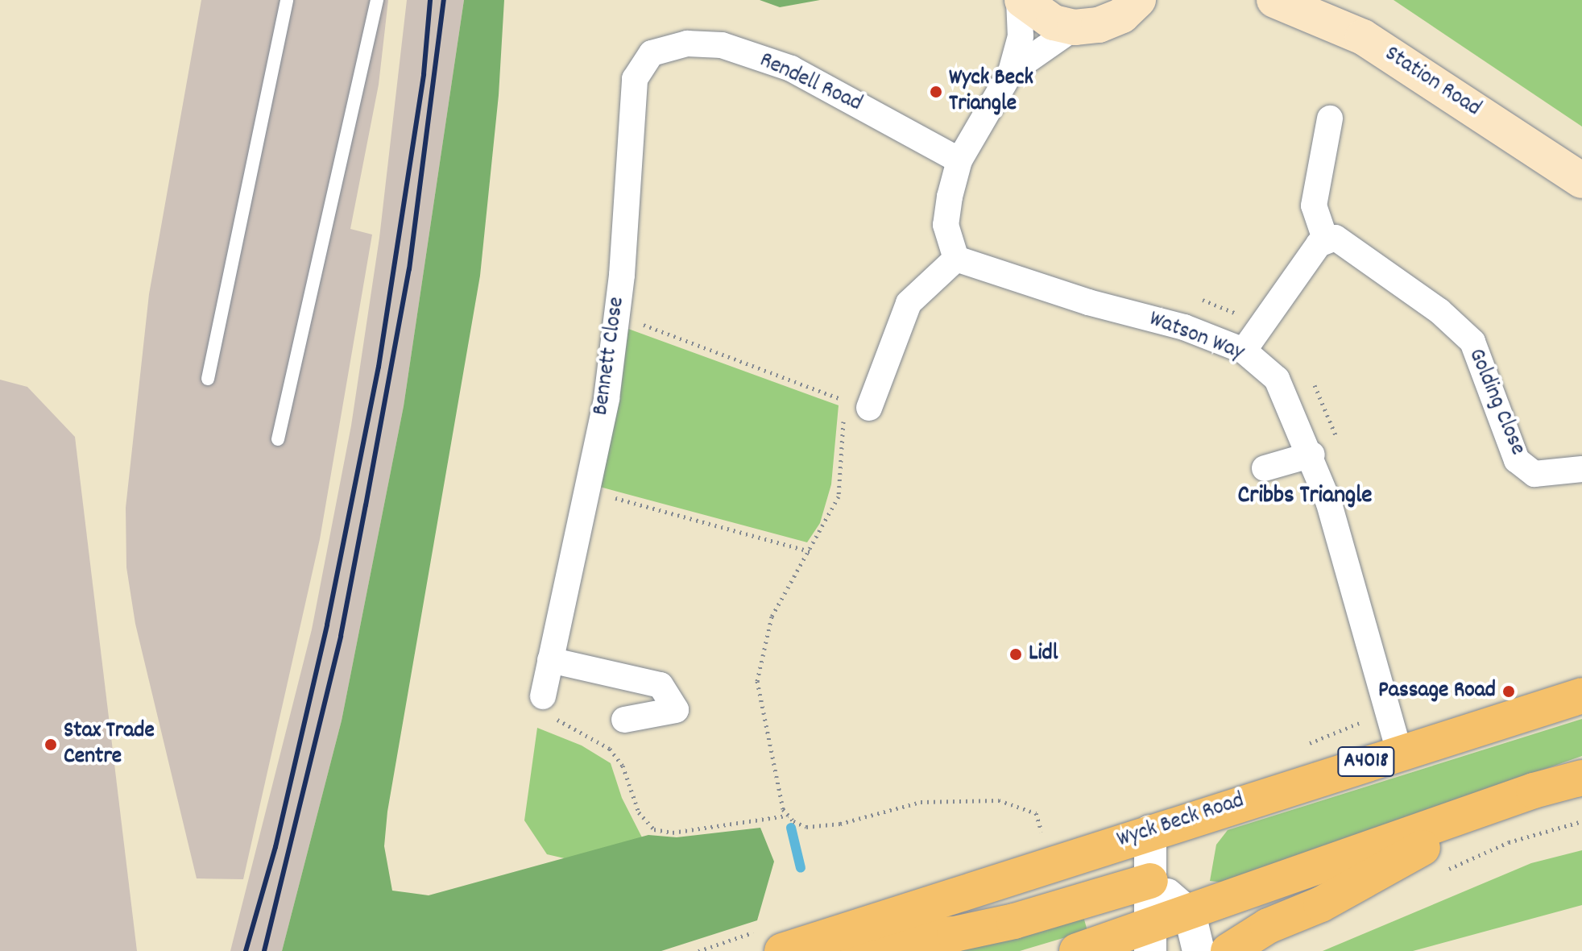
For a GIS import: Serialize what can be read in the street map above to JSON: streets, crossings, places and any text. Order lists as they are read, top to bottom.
{
  "streets": {
    "main road": ["Station Road", "A4018", "Wyck Beck Road"],
    "street": [
      "Rendell Road",
      "Watson Way",
      "Bennett Close",
      "Golding Close"
    ]
  },
  "crossings": [
    ["Rendell Road", "Bennett Close"],
    ["Watson Way", "Wyck Beck Road"]
  ],
  "districts": ["Cribbs Triangle"],
  "places": [
    "Wyck Beck Triangle",
    "Lidl",
    "Passage Road",
    "Stax Trade Centre"
  ]
}
